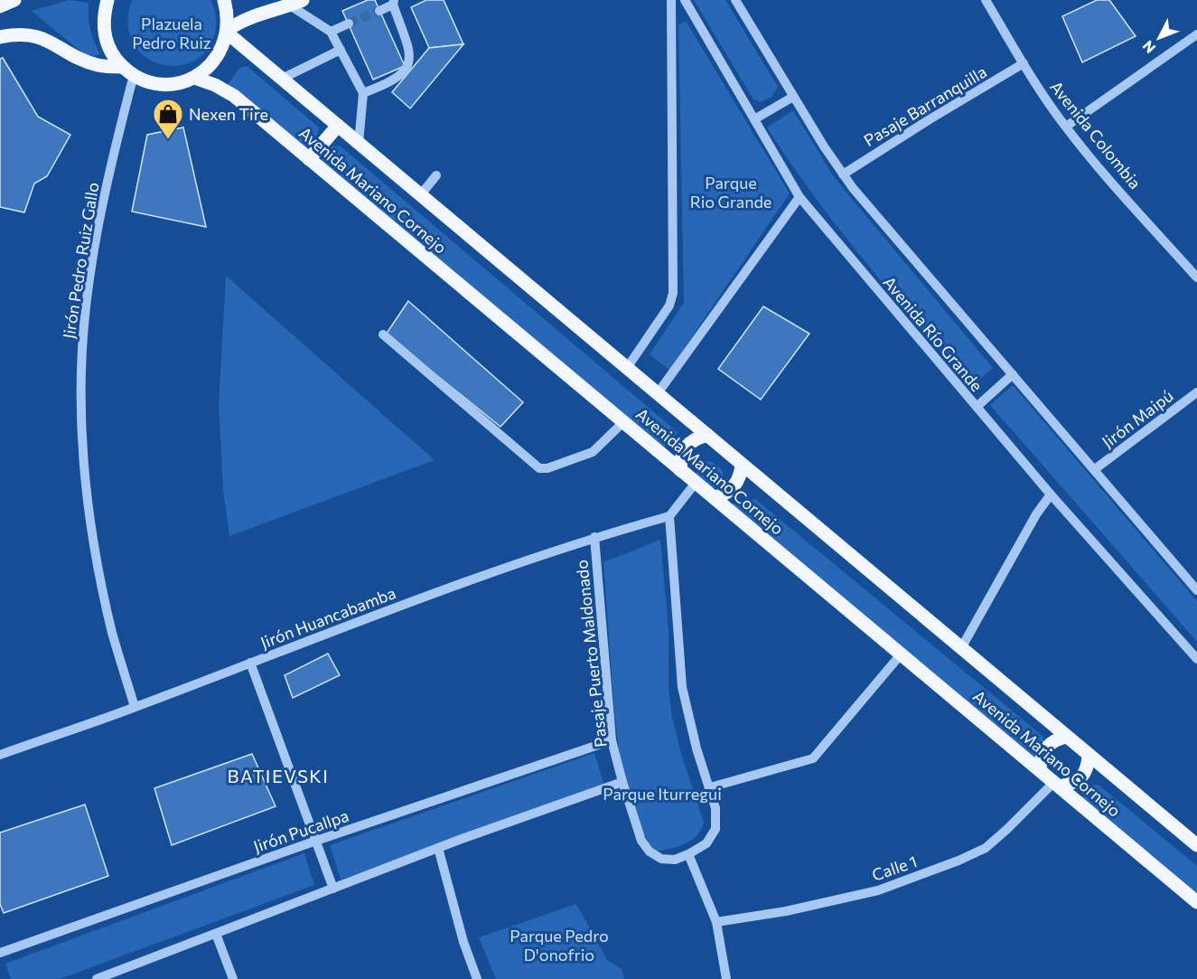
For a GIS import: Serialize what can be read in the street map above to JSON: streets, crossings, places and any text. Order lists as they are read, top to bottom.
{
  "streets": {
    "main road": ["Avenida Mariano Cornejo"],
    "street": [
      "Pasaje Barranquilla",
      "Avenida Colombia",
      "Jirón Pedro Ruiz Gallo",
      "Avenida Río Grande",
      "Jirón Maipú",
      "Jirón Huancabamba",
      "Pasaje Puerto Maldonado",
      "Jirón Pucallpa",
      "Calle 1"
    ]
  },
  "crossings": [
    ["Pasaje Barranquilla", "Avenida Colombia"],
    ["Pasaje Barranquilla", "Avenida Río Grande"],
    ["Avenida Mariano Cornejo", "Calle 1"],
    ["Jirón Pedro Ruiz Gallo", "Jirón Huancabamba"],
    ["Avenida Río Grande", "Jirón Maipú"],
    ["Jirón Huancabamba", "Pasaje Puerto Maldonado"],
    ["Pasaje Puerto Maldonado", "Jirón Pucallpa"]
  ],
  "districts": ["BATIEVSKI"],
  "parks": [
    "Plazuela Pedro Ruiz",
    "Parque Rio Grande",
    "Parque Iturregui",
    "Parque Pedro D'onofrio"
  ],
  "places": {
    "shop": ["Nexen Tire"]
  },
  "north": "bottom left"
}
